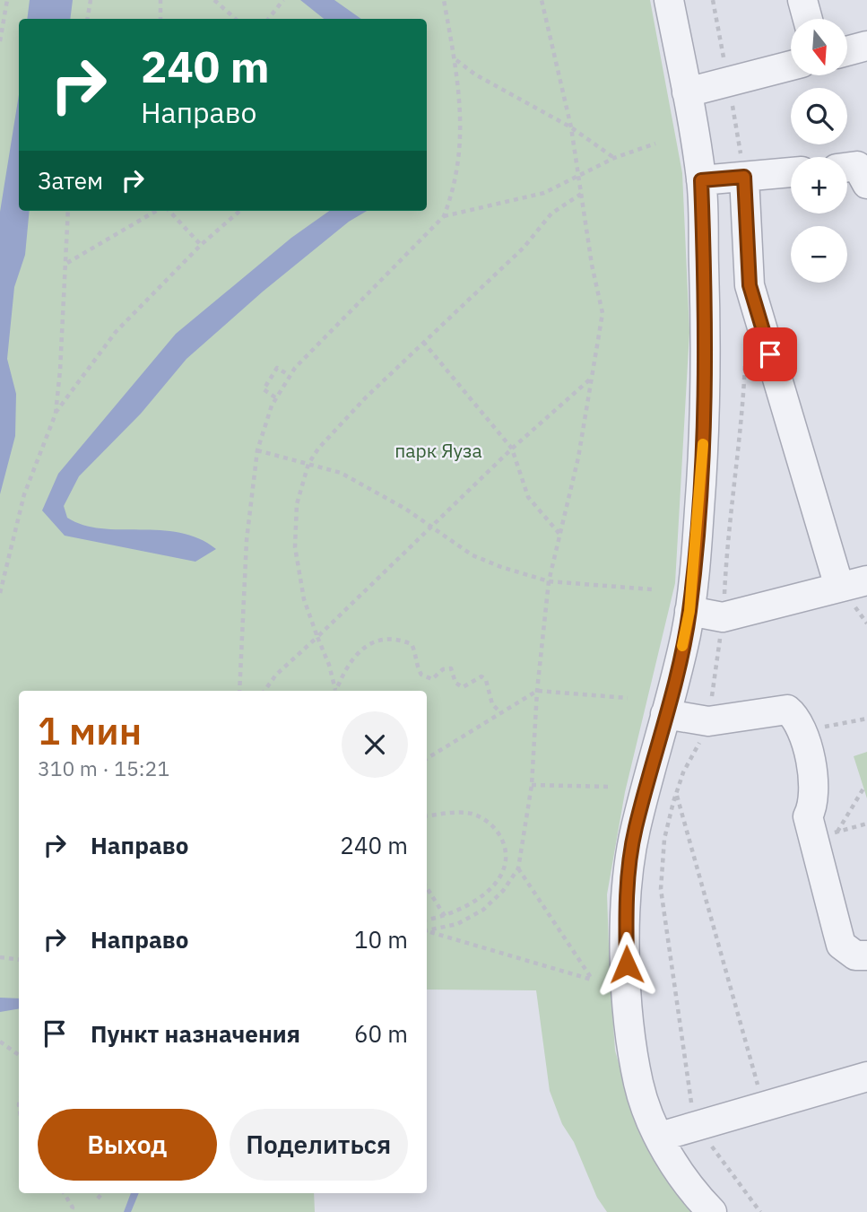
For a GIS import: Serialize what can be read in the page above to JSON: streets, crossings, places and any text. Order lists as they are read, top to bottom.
{
  "parks": ["парк Яуза"],
  "north": "bottom",
  "page": {
    "map_buttons": ["+", "−"],
    "turn": ["240 m", "Направо"],
    "then": "Затем",
    "heading": ["1 мин", "310 m · 15:21"],
    "list": [
      {
        "name": "Направо",
        "value": "240 m"
      },
      {
        "name": "Направо",
        "value": "10 m"
      },
      {
        "name": "Пункт назначения",
        "value": "60 m"
      }
    ],
    "buttons": ["Выход", "Поделиться"]
  }
}
